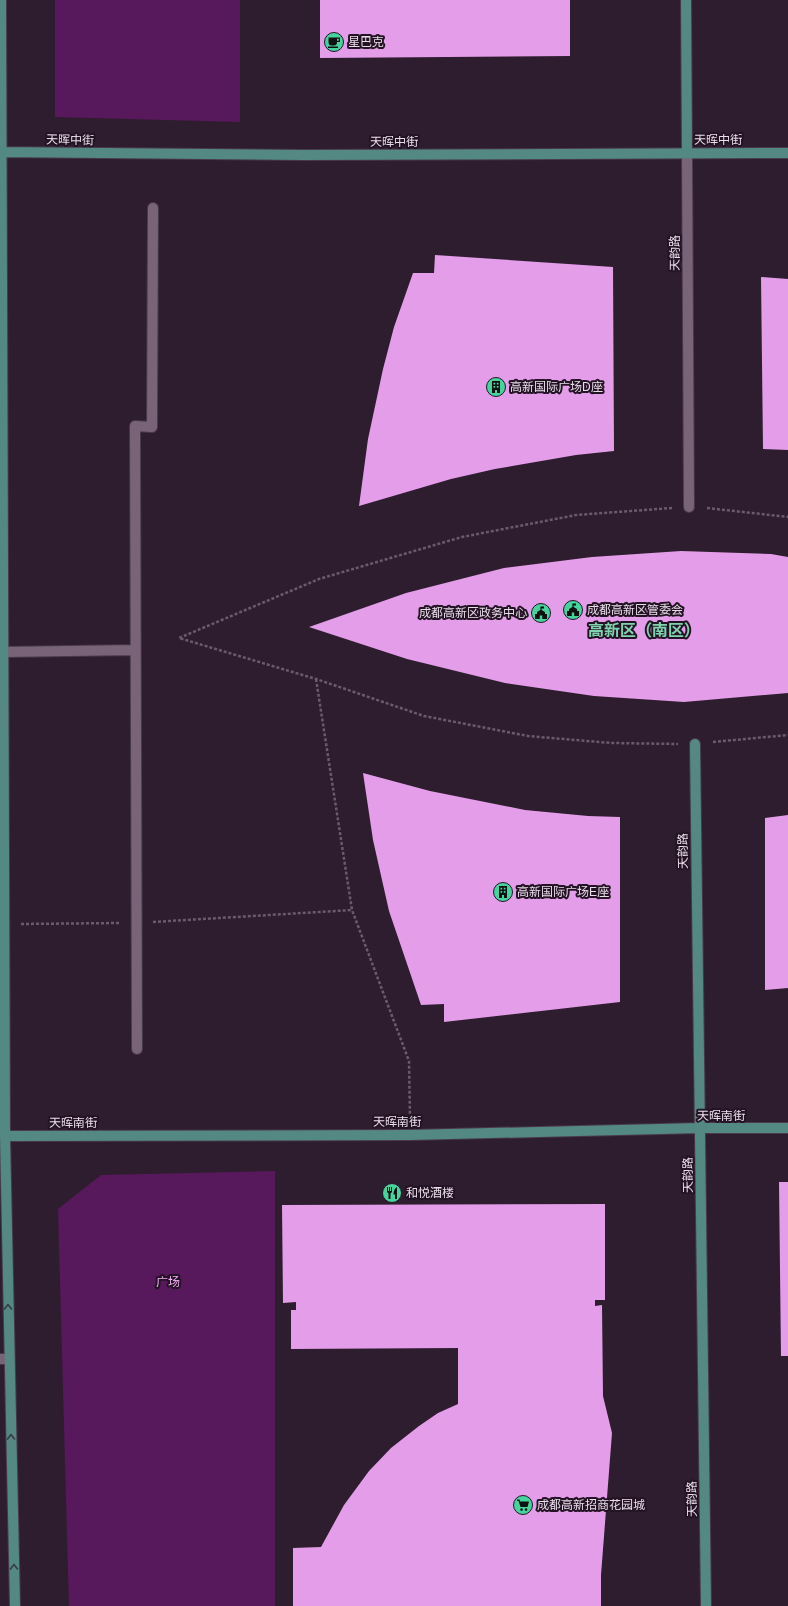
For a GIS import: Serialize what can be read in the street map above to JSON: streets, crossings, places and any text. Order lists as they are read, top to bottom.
{
  "streets": {
    "street": ["天晖中街", "天韵路", "天晖南街"]
  },
  "crossings": [
    ["天晖中街", "天韵路"],
    ["天韵路", "天晖南街"]
  ],
  "districts": ["高新区（南区）"],
  "parks": ["广场"],
  "places": {
    "cafe": ["星巴克"],
    "building": ["高新国际广场D座", "高新国际广场E座"],
    "public building": ["成都高新区管委会", "成都高新区政务中心"],
    "restaurant": ["和悦酒楼"],
    "supermarket": ["成都高新招商花园城"]
  }
}
